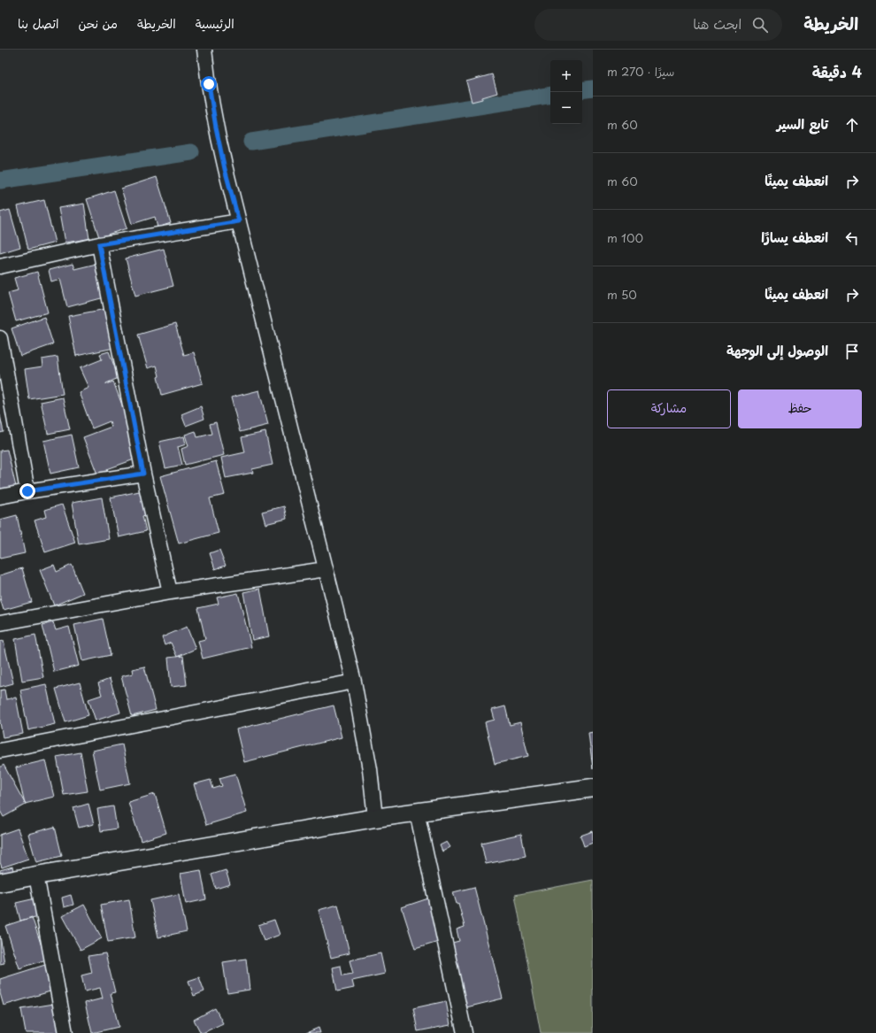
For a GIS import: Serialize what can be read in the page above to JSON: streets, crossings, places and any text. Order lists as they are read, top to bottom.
{
  "page": {
    "header": "الخريطة",
    "search": "ابحث هنا",
    "nav": [
      "الرئيسية",
      "الخريطة",
      "من نحن",
      "اتصل بنا"
    ],
    "heading": ["4 دقيقة", "سيرًا · 270 m"],
    "map_buttons": ["+", "−"],
    "list": [
      ["تابع السير", "60 m"],
      ["انعطف يمينًا", "60 m"],
      ["انعطف يسارًا", "100 m"],
      ["انعطف يمينًا", "50 m"],
      "الوصول إلى الوجهة"
    ],
    "buttons": ["حفظ", "مشاركة"]
  }
}
